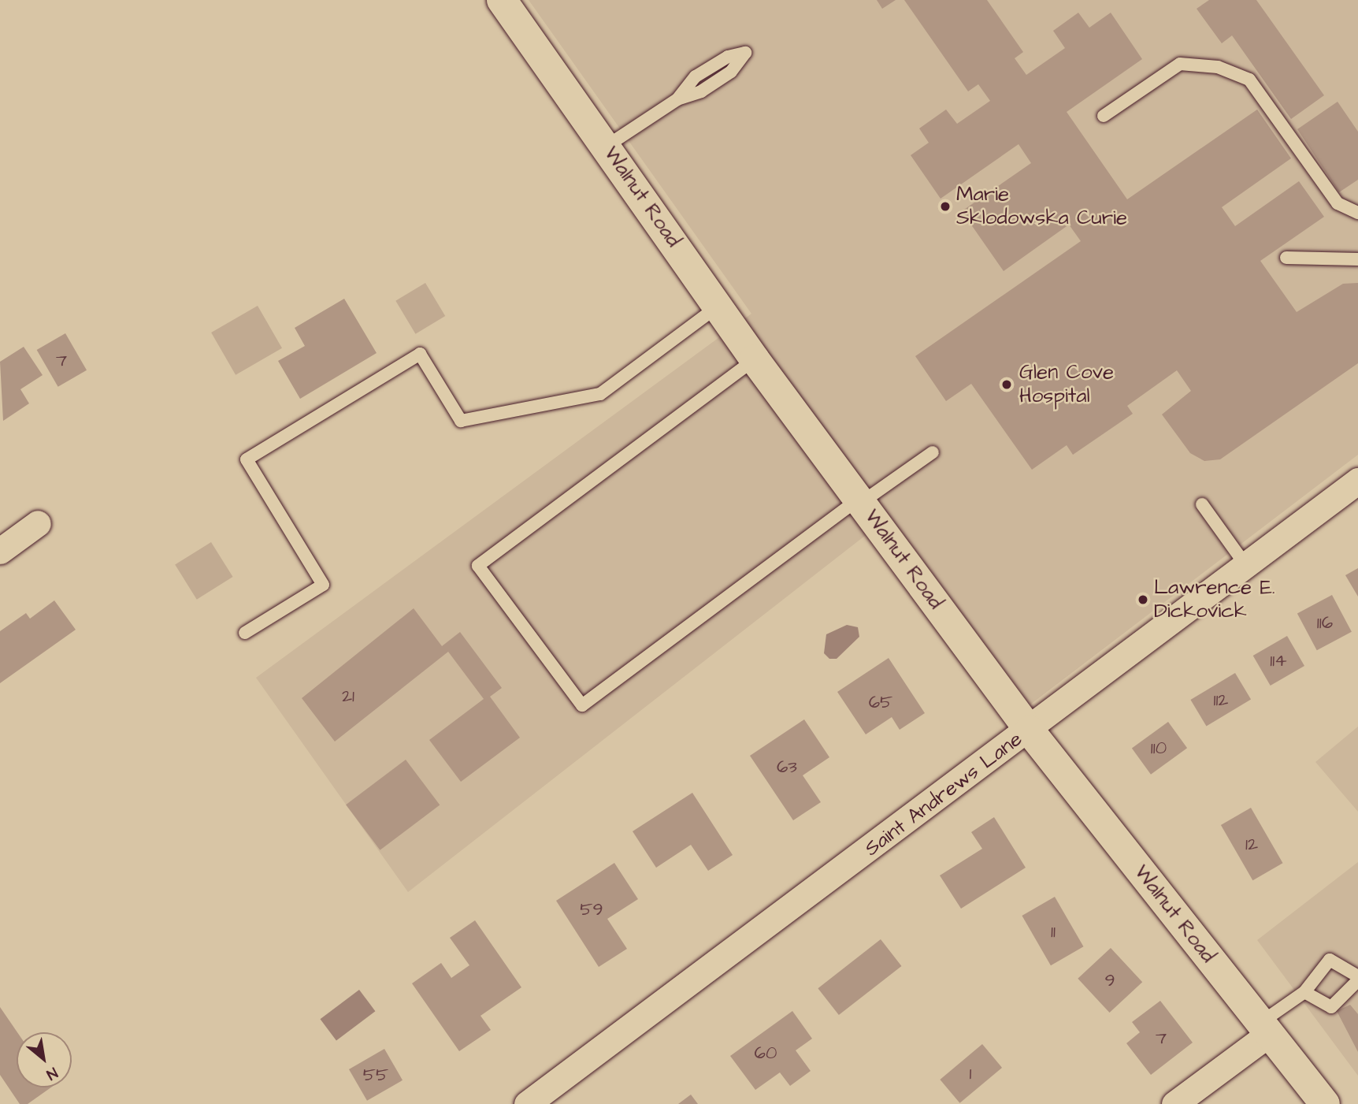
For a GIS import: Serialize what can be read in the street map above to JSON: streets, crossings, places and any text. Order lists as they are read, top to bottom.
{
  "streets": {
    "street": ["Walnut Road", "Saint Andrews Lane"]
  },
  "crossings": [
    ["Walnut Road", "Saint Andrews Lane"]
  ],
  "places": ["Marie Sklodowska Curie", "Glen Cove Hospital", "Lawrence E. Dickovick"],
  "house_numbers": [
    "7",
    "116",
    "114",
    "21",
    "112",
    "65",
    "110",
    "63",
    "12",
    "59",
    "11",
    "9",
    "7",
    "60",
    "1",
    "55"
  ],
  "north": "bottom right"
}
